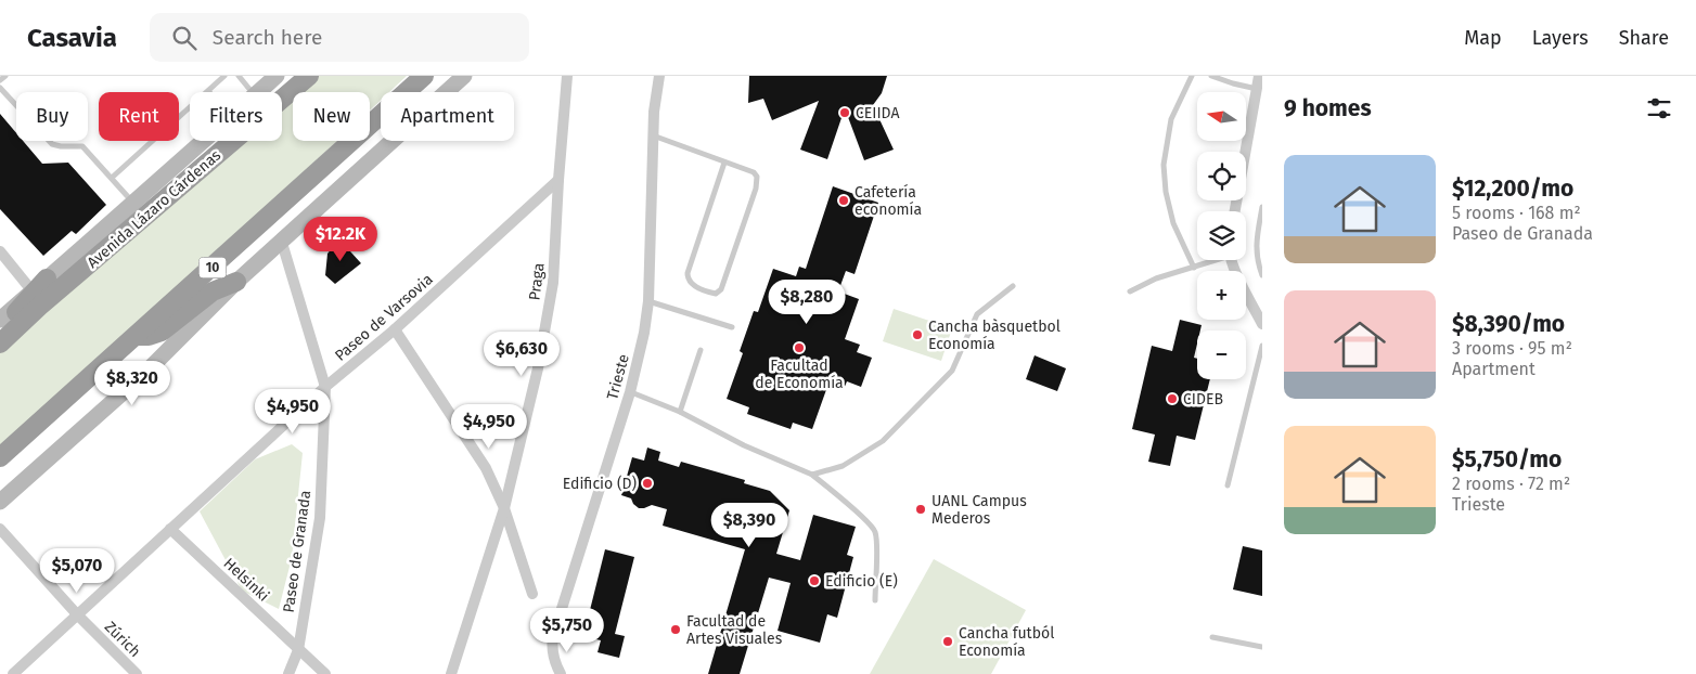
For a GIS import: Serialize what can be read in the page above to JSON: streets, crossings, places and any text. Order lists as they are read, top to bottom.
{
  "streets": {
    "highway": ["Avenida Lázaro Cárdenas", "10"],
    "street": [
      "Praga",
      "Paseo de Varsovia",
      "Trieste",
      "Paseo de Granada",
      "Helsinki",
      "Zúrich"
    ]
  },
  "crossings": [
    ["Praga", "Paseo de Varsovia"],
    ["Paseo de Varsovia", "Paseo de Granada"],
    ["Paseo de Varsovia", "Helsinki"],
    ["Paseo de Varsovia", "Zúrich"],
    ["Paseo de Granada", "Helsinki"]
  ],
  "places": [
    "CEIIDA",
    "Cafetería economía",
    "Cancha bàsquetbol Economía",
    "Facultad de Economía",
    "CIDEB",
    "Edificio (D)",
    "UANL Campus Mederos",
    "Edificio (E)",
    "Facultad de Artes Visuales",
    "Cancha futból Economía"
  ],
  "north": "left",
  "page": {
    "header": "Casavia",
    "search": "Search here",
    "nav": ["Map", "Layers", "Share"],
    "heading": "9 homes",
    "map_buttons": ["+", "−"],
    "chip": [
      "Buy",
      "Rent",
      "Filters",
      "New",
      "Apartment"
    ],
    "list": [
      {
        "name": "$12,200/mo",
        "note": "5 rooms · 168 m² · Paseo de Granada"
      },
      {
        "name": "$8,390/mo",
        "note": "3 rooms · 95 m² · Apartment"
      },
      {
        "name": "$5,750/mo",
        "note": "2 rooms · 72 m² · Trieste"
      }
    ],
    "price": [
      "$12.2K",
      "$8,280",
      "$6,630",
      "$8,320",
      "$4,950",
      "$4,950",
      "$8,390",
      "$5,070",
      "$5,750"
    ]
  }
}
